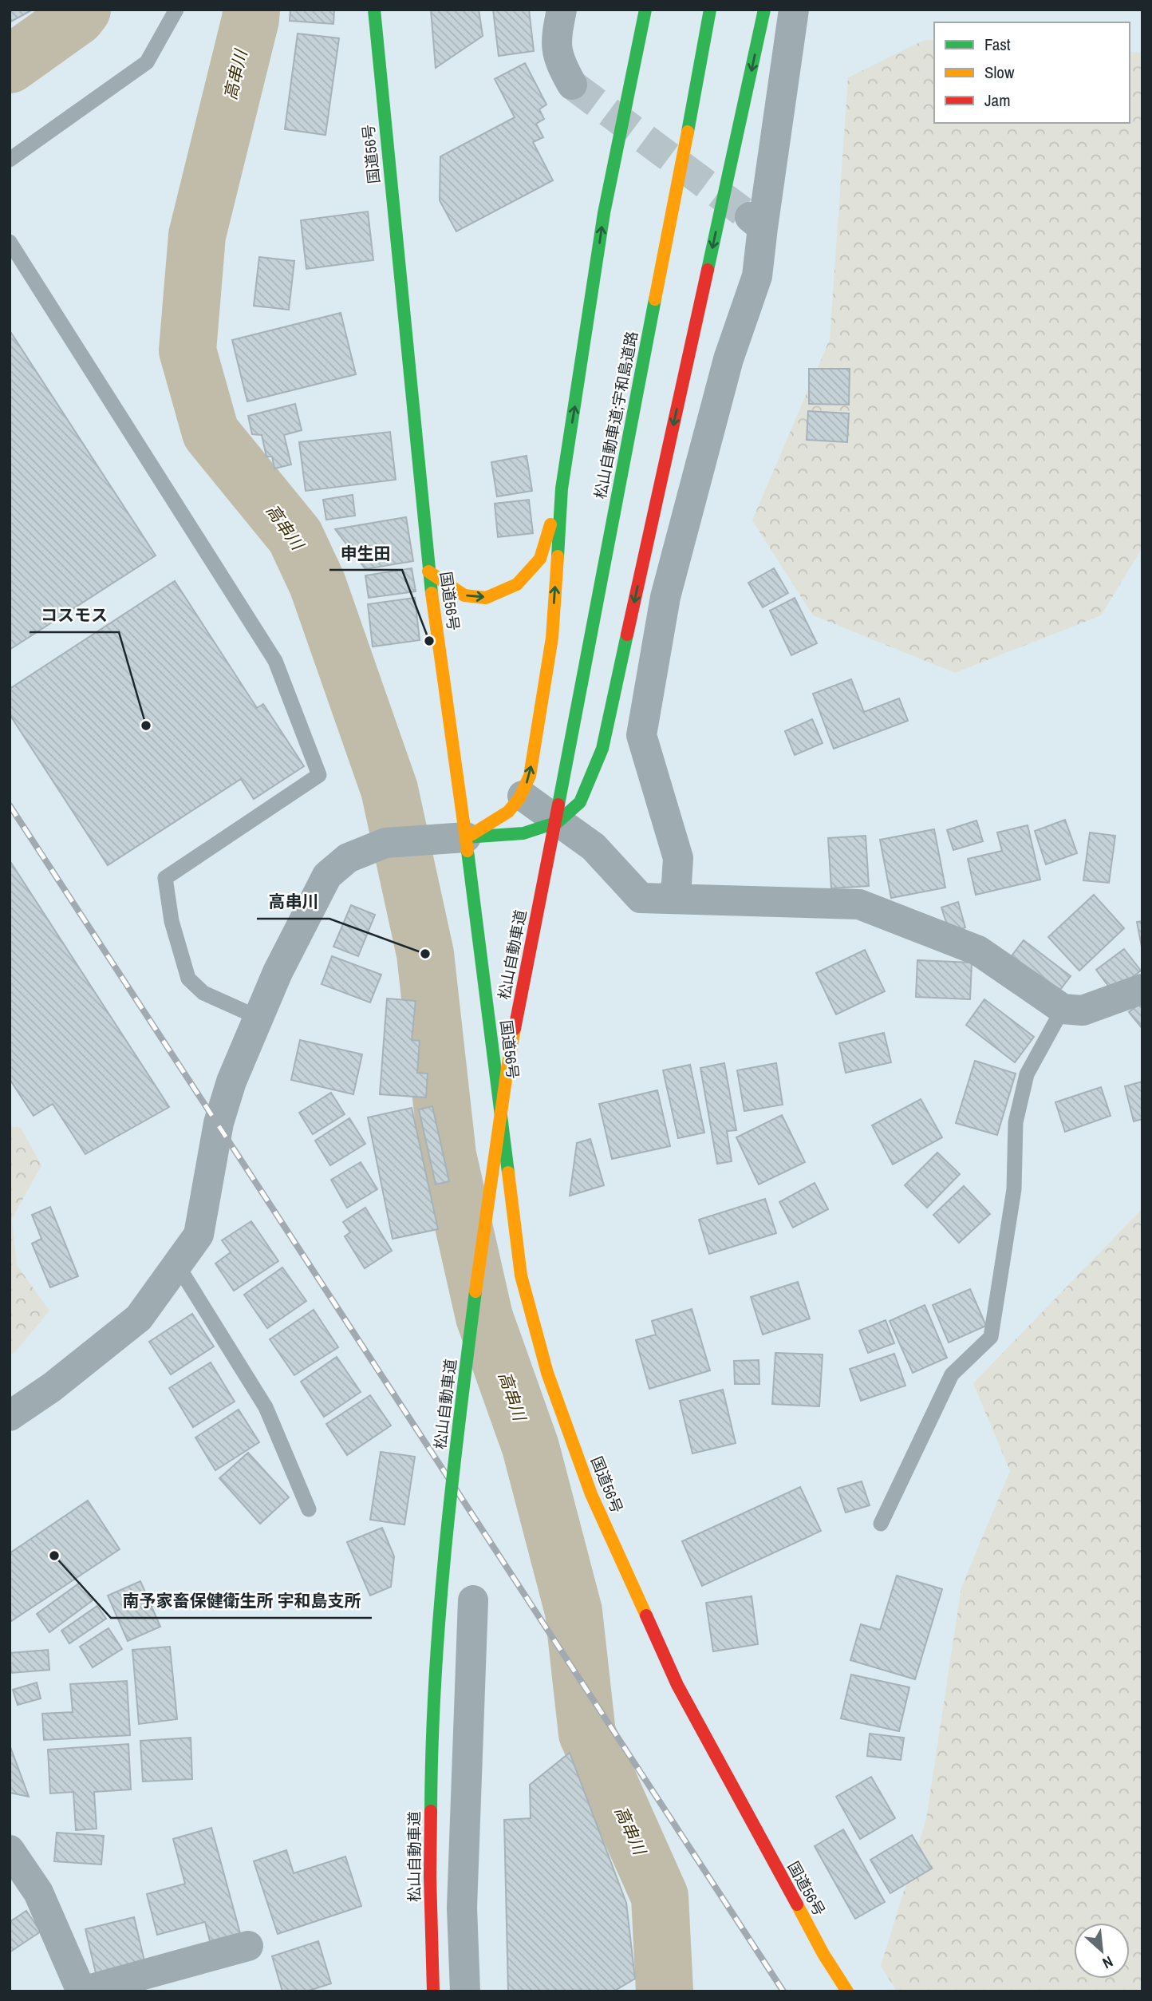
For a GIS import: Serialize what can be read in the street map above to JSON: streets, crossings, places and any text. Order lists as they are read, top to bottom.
{
  "streets": {
    "highway": ["国道56号", "松山自動車道;宇和島道路", "松山自動車道"]
  },
  "crossings": [
    ["松山自動車道;宇和島道路", "松山自動車道"]
  ],
  "water": ["高串川"],
  "places": [
    "申生田",
    "コスモス",
    "高串川",
    "南予家畜保健衛生所 宇和島支所"
  ],
  "legend": ["Fast", "Slow", "Jam"],
  "north": "bottom right"
}
